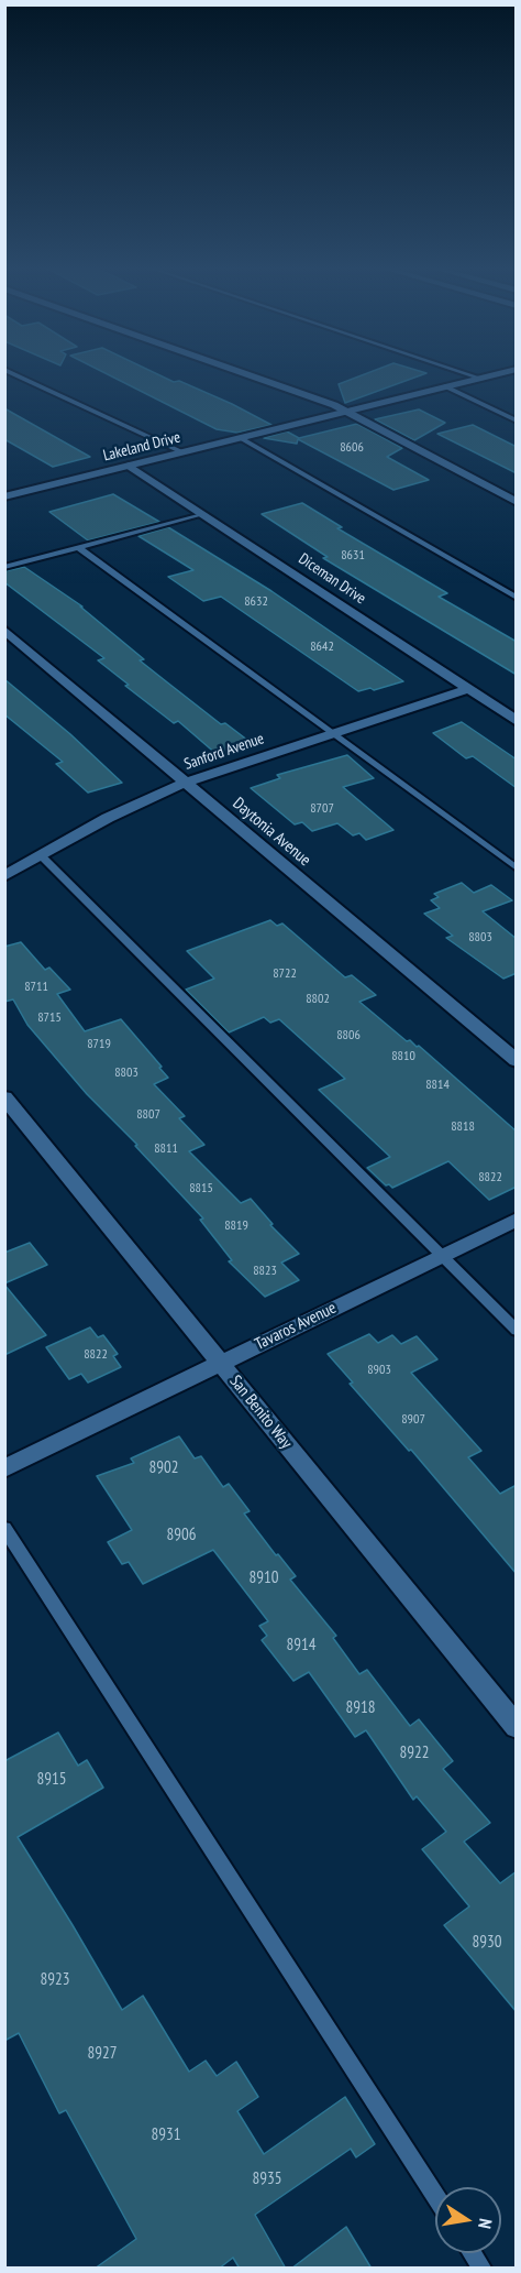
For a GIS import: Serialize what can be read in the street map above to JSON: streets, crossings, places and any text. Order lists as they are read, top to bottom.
{
  "streets": {
    "street": [
      "Lakeland Drive",
      "Diceman Drive",
      "Sanford Avenue",
      "Daytonia Avenue",
      "Tavaros Avenue",
      "San Benito Way"
    ]
  },
  "crossings": [
    ["Lakeland Drive", "Diceman Drive"],
    ["Diceman Drive", "Sanford Avenue"],
    ["Sanford Avenue", "Daytonia Avenue"],
    ["Tavaros Avenue", "San Benito Way"]
  ],
  "house_numbers": [
    "8606",
    "8631",
    "8632",
    "8642",
    "8707",
    "8803",
    "8722",
    "8711",
    "8802",
    "8715",
    "8806",
    "8719",
    "8810",
    "8803",
    "8814",
    "8807",
    "8818",
    "8811",
    "8822",
    "8815",
    "8819",
    "8823",
    "8822",
    "8903",
    "8907",
    "8902",
    "8906",
    "8910",
    "8914",
    "8918",
    "8922",
    "8915",
    "8930",
    "8923",
    "8927",
    "8931",
    "8935"
  ],
  "north": "right"
}
